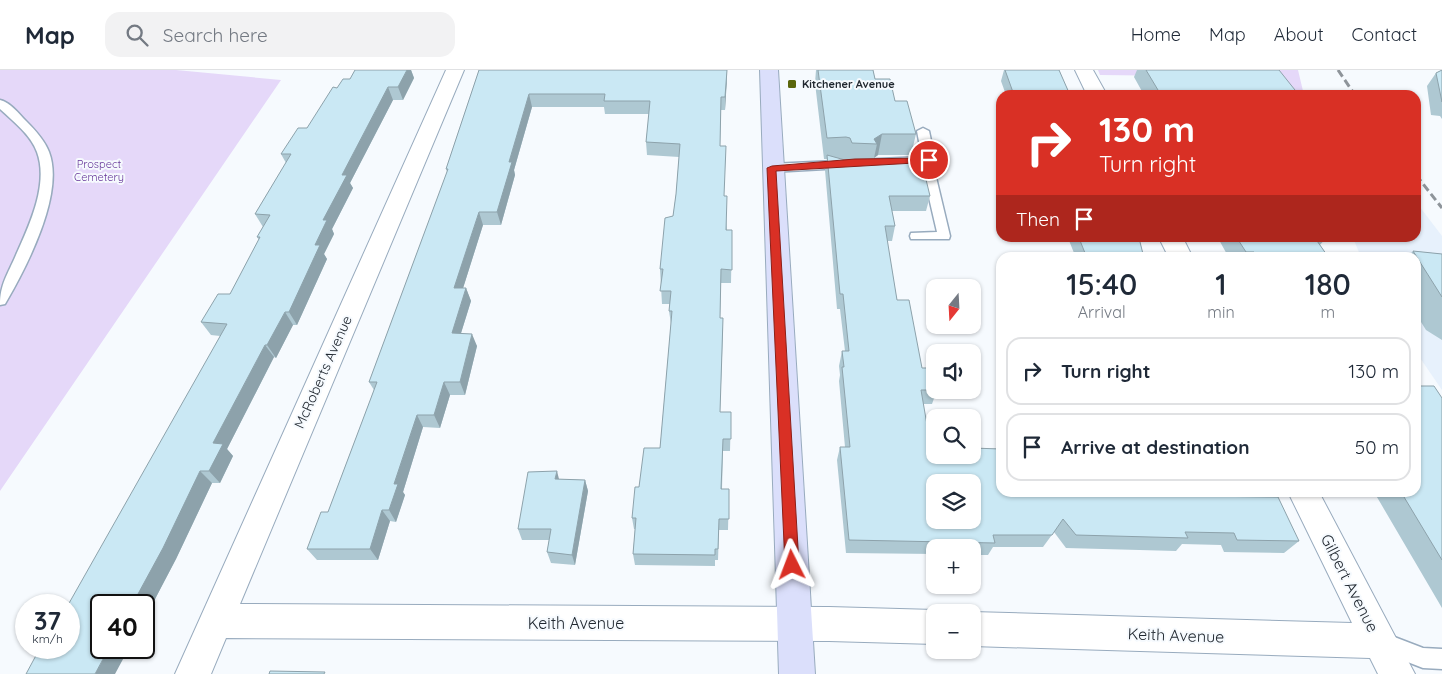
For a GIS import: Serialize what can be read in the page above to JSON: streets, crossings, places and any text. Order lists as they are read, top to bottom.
{
  "streets": {
    "street": ["McRoberts Avenue", "Gilbert Avenue", "Keith Avenue"]
  },
  "crossings": [
    ["McRoberts Avenue", "Keith Avenue"],
    ["Gilbert Avenue", "Keith Avenue"]
  ],
  "parks": ["Prospect Cemetery"],
  "places": {
    "transit": ["Kitchener Avenue"]
  },
  "north": "bottom",
  "page": {
    "header": "Map",
    "search": "Search here",
    "nav": [
      "Home",
      "Map",
      "About",
      "Contact"
    ],
    "turn": ["130 m", "Turn right"],
    "then": "Then",
    "eta": [
      "15:40",
      "Arrival",
      "1",
      "min",
      "180",
      "m"
    ],
    "map_buttons": ["+", "−"],
    "list": [
      {
        "name": "Turn right",
        "value": "130 m"
      },
      {
        "name": "Arrive at destination",
        "value": "50 m"
      }
    ],
    "speed": "37 km/h",
    "limit": "40"
  }
}
